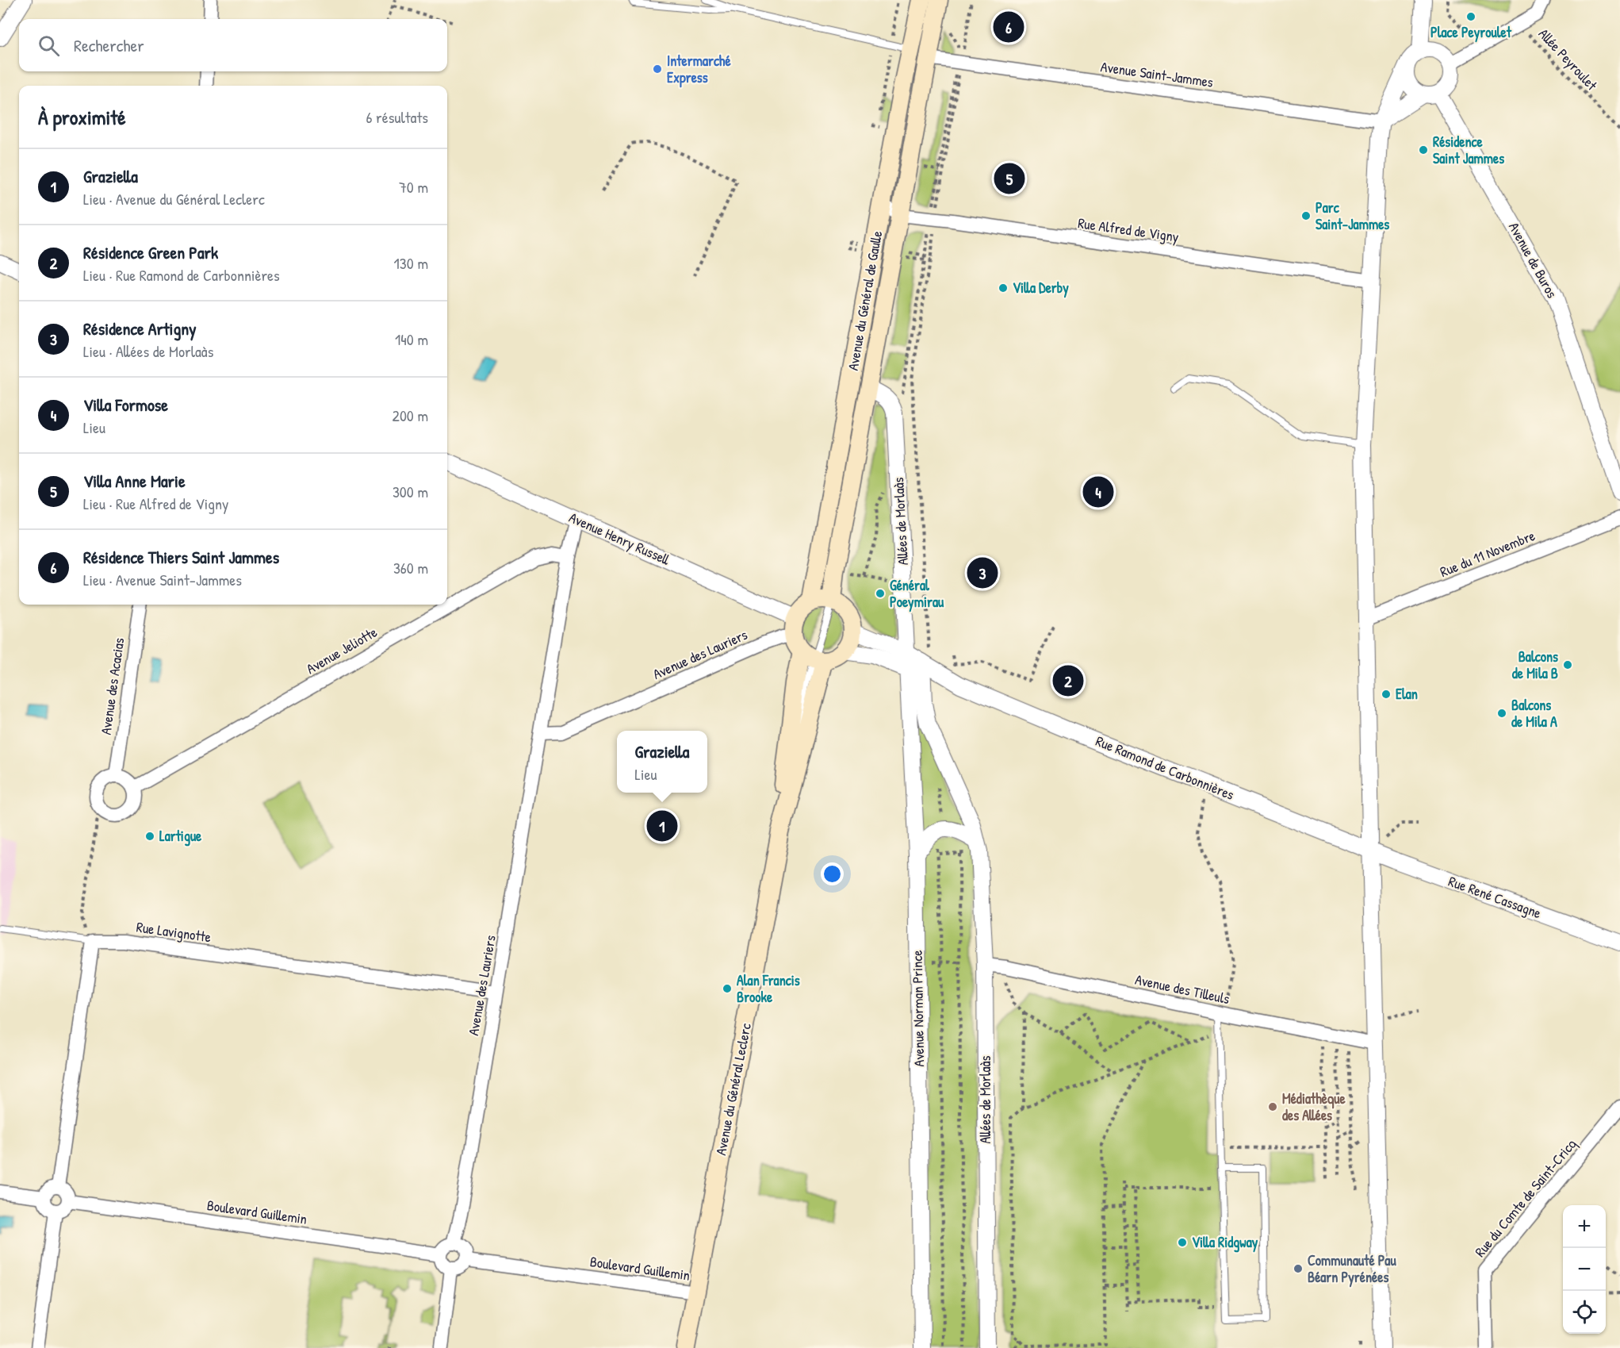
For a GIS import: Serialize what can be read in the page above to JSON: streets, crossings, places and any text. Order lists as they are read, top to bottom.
{
  "streets": {
    "main road": ["Avenue du Général de Gaulle", "Avenue du Général Leclerc"],
    "street": [
      "Avenue Saint-Jammes",
      "Rue Alfred de Vigny",
      "Avenue de Buros",
      "Allées de Morlaàs",
      "Avenue Henry Russell",
      "Rue du 11 Novembre",
      "Avenue Jeliotte",
      "Avenue des Lauriers",
      "Avenue des Acacias",
      "Rue Ramond de Carbonnières",
      "Rue René Cassagne",
      "Rue Lavignotte",
      "Avenue des Tilleuls",
      "Avenue Norman Prince",
      "Rue du Comte de Saint-Cricq",
      "Boulevard Guillemin"
    ],
    "path": ["Allée Peyroulet"]
  },
  "crossings": [
    ["Avenue Saint-Jammes", "Avenue du Général de Gaulle"],
    ["Rue Alfred de Vigny", "Avenue du Général de Gaulle"],
    ["Avenue du Général de Gaulle", "Allées de Morlaàs"],
    ["Allées de Morlaàs", "Rue Ramond de Carbonnières"],
    ["Allées de Morlaàs", "Avenue des Tilleuls"],
    ["Allées de Morlaàs", "Avenue Norman Prince"],
    ["Avenue Henry Russell", "Avenue des Lauriers"],
    ["Avenue Henry Russell", "Avenue du Général Leclerc"],
    ["Avenue Jeliotte", "Avenue des Lauriers"],
    ["Avenue Jeliotte", "Avenue des Acacias"],
    ["Avenue des Lauriers", "Rue Lavignotte"],
    ["Avenue des Lauriers", "Avenue du Général Leclerc"],
    ["Avenue des Lauriers", "Boulevard Guillemin"],
    ["Rue Ramond de Carbonnières", "Rue René Cassagne"],
    ["Rue Ramond de Carbonnières", "Avenue Norman Prince"],
    ["Avenue du Général Leclerc", "Boulevard Guillemin"]
  ],
  "places": [
    "Place Peyroulet",
    "Intermarché Express",
    "Résidence Saint Jammes",
    "Parc Saint-Jammes",
    "Villa Derby",
    "Général Poeymirau",
    "Balcons de Mila B",
    "Elan",
    "Balcons de Mila A",
    "Lartigue",
    "Alan Francis Brooke",
    "Médiathèque des Allées",
    "Villa Ridgway",
    "Communauté Pau Béarn Pyrénées"
  ],
  "page": {
    "pins": [
      "6",
      "5",
      "4",
      "3",
      "2",
      "1"
    ],
    "search": "Rechercher",
    "heading": ["À proximité", "6 résultats"],
    "list": [
      {
        "mark": "1",
        "name": "Graziella",
        "note": "Lieu · Avenue du Général Leclerc",
        "value": "70 m"
      },
      {
        "mark": "2",
        "name": "Résidence Green Park",
        "note": "Lieu · Rue Ramond de Carbonnières",
        "value": "130 m"
      },
      {
        "mark": "3",
        "name": "Résidence Artigny",
        "note": "Lieu · Allées de Morlaàs",
        "value": "140 m"
      },
      {
        "mark": "4",
        "name": "Villa Formose",
        "note": "Lieu",
        "value": "200 m"
      },
      {
        "mark": "5",
        "name": "Villa Anne Marie",
        "note": "Lieu · Rue Alfred de Vigny",
        "value": "300 m"
      },
      {
        "mark": "6",
        "name": "Résidence Thiers Saint Jammes",
        "note": "Lieu · Avenue Saint-Jammes",
        "value": "360 m"
      }
    ],
    "popup": ["Graziella", "Lieu"],
    "map_buttons": ["+", "−"]
  }
}
